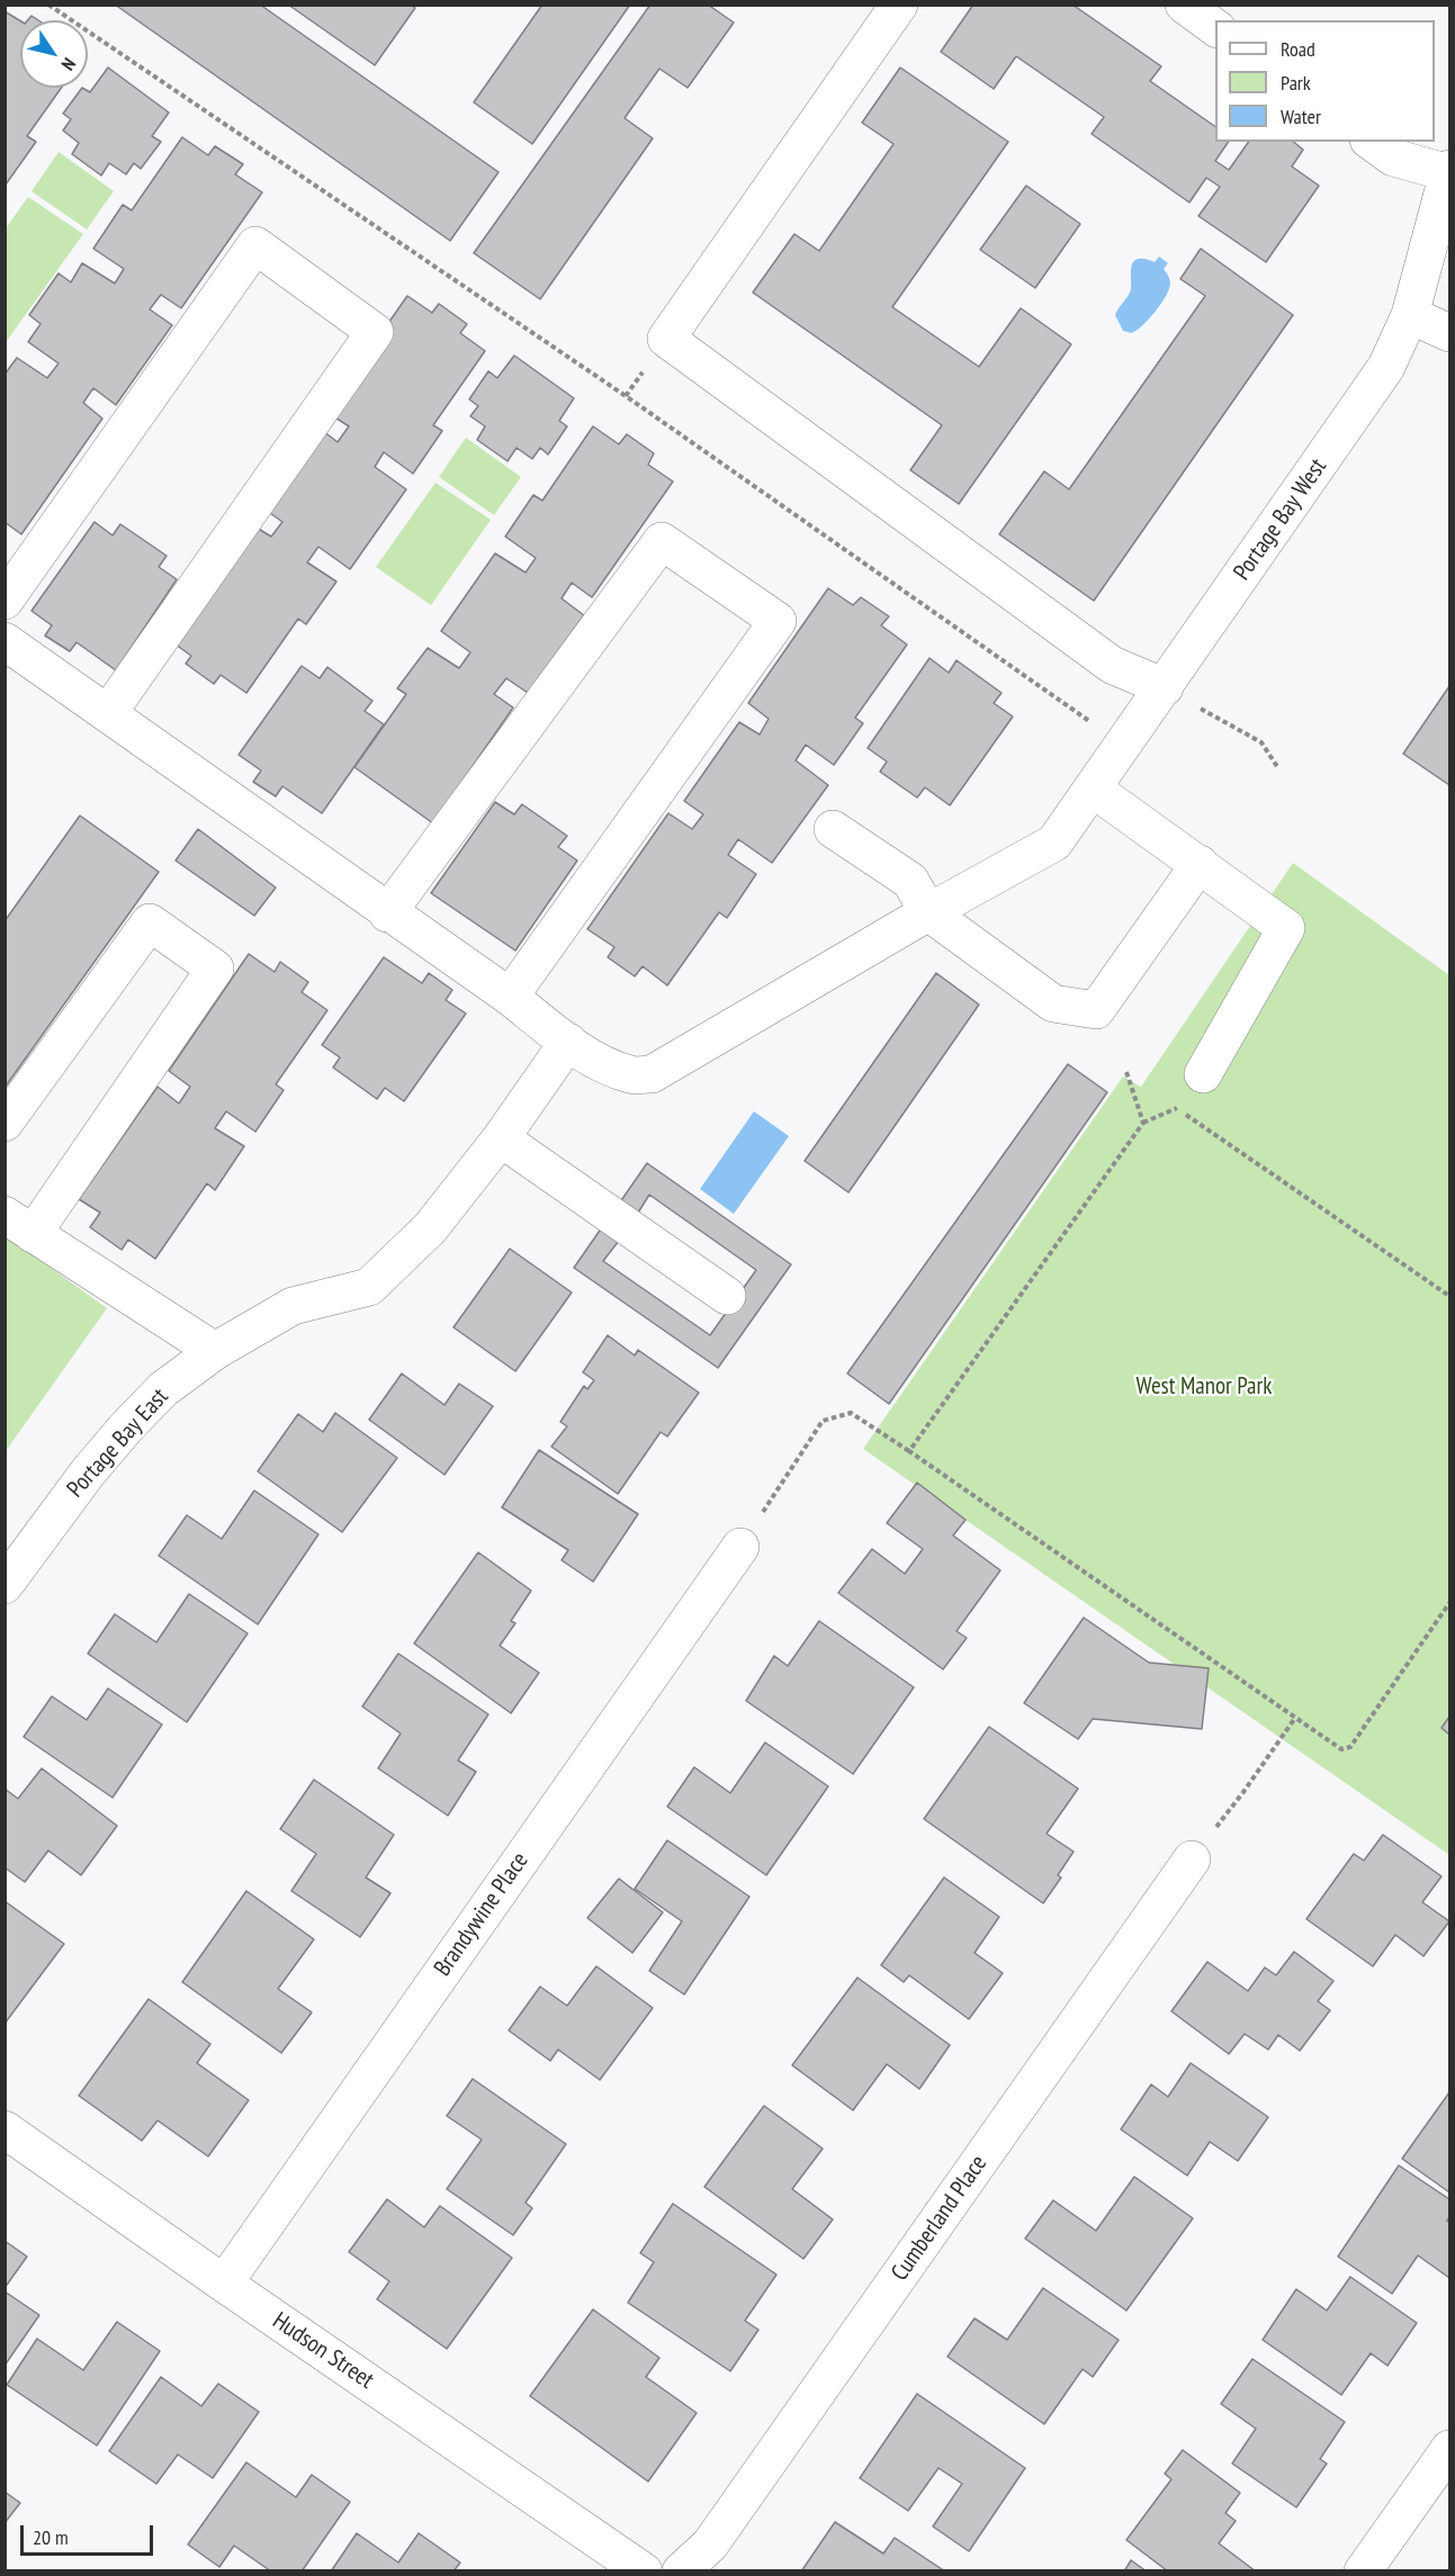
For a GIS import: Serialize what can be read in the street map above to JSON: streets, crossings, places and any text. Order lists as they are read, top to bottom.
{
  "streets": {
    "street": [
      "Portage Bay West",
      "Portage Bay East",
      "Brandywine Place",
      "Cumberland Place",
      "Hudson Street"
    ]
  },
  "crossings": [
    ["Brandywine Place", "Hudson Street"]
  ],
  "parks": ["West Manor Park"],
  "legend": ["Road", "Park", "Water"],
  "scale_bar": "20 m",
  "north": "bottom right"
}
